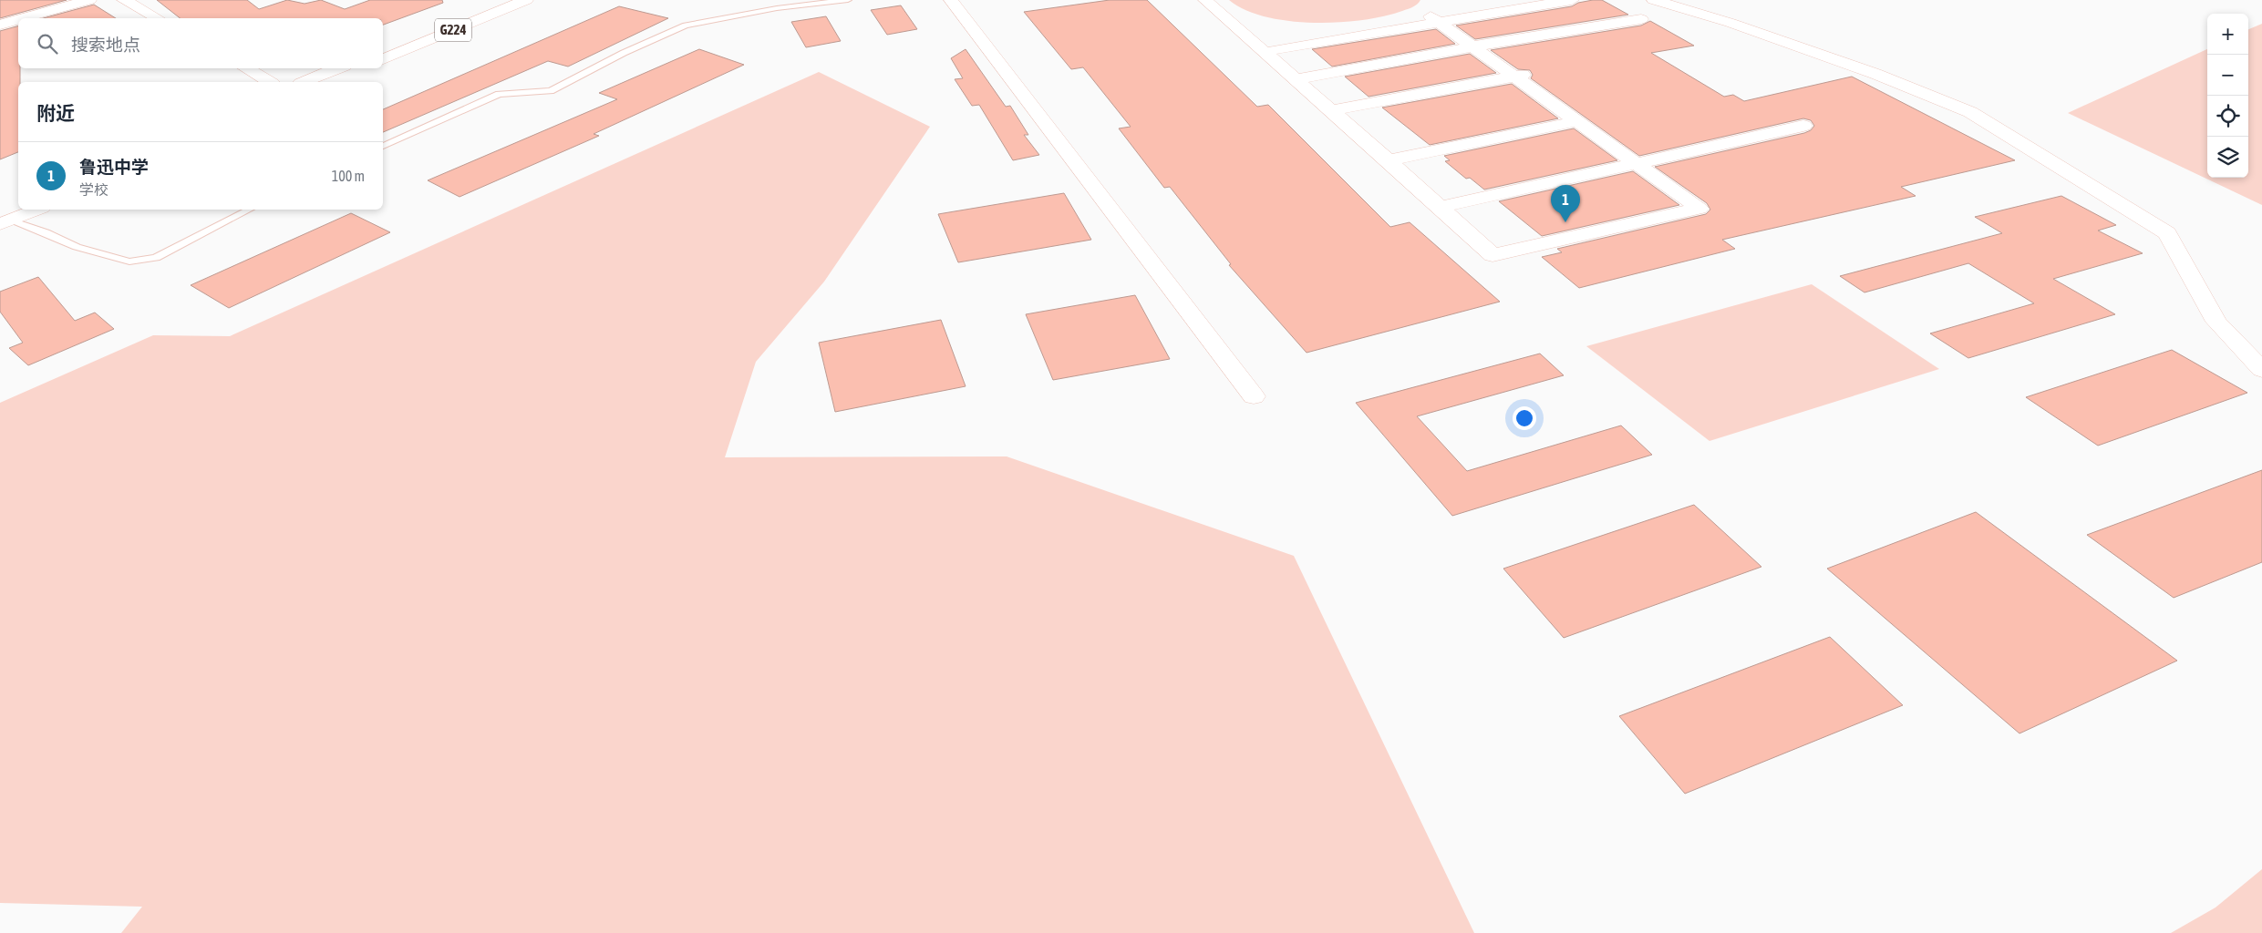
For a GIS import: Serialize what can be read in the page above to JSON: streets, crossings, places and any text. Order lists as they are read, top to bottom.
{
  "streets": {
    "main road": ["G224"]
  },
  "page": {
    "map_buttons": ["+", "−"],
    "search": "搜索地点",
    "heading": "附近",
    "list": [
      {
        "mark": "1",
        "name": "鲁迅中学",
        "note": "学校",
        "value": "100 m"
      }
    ],
    "pins": "1"
  }
}
